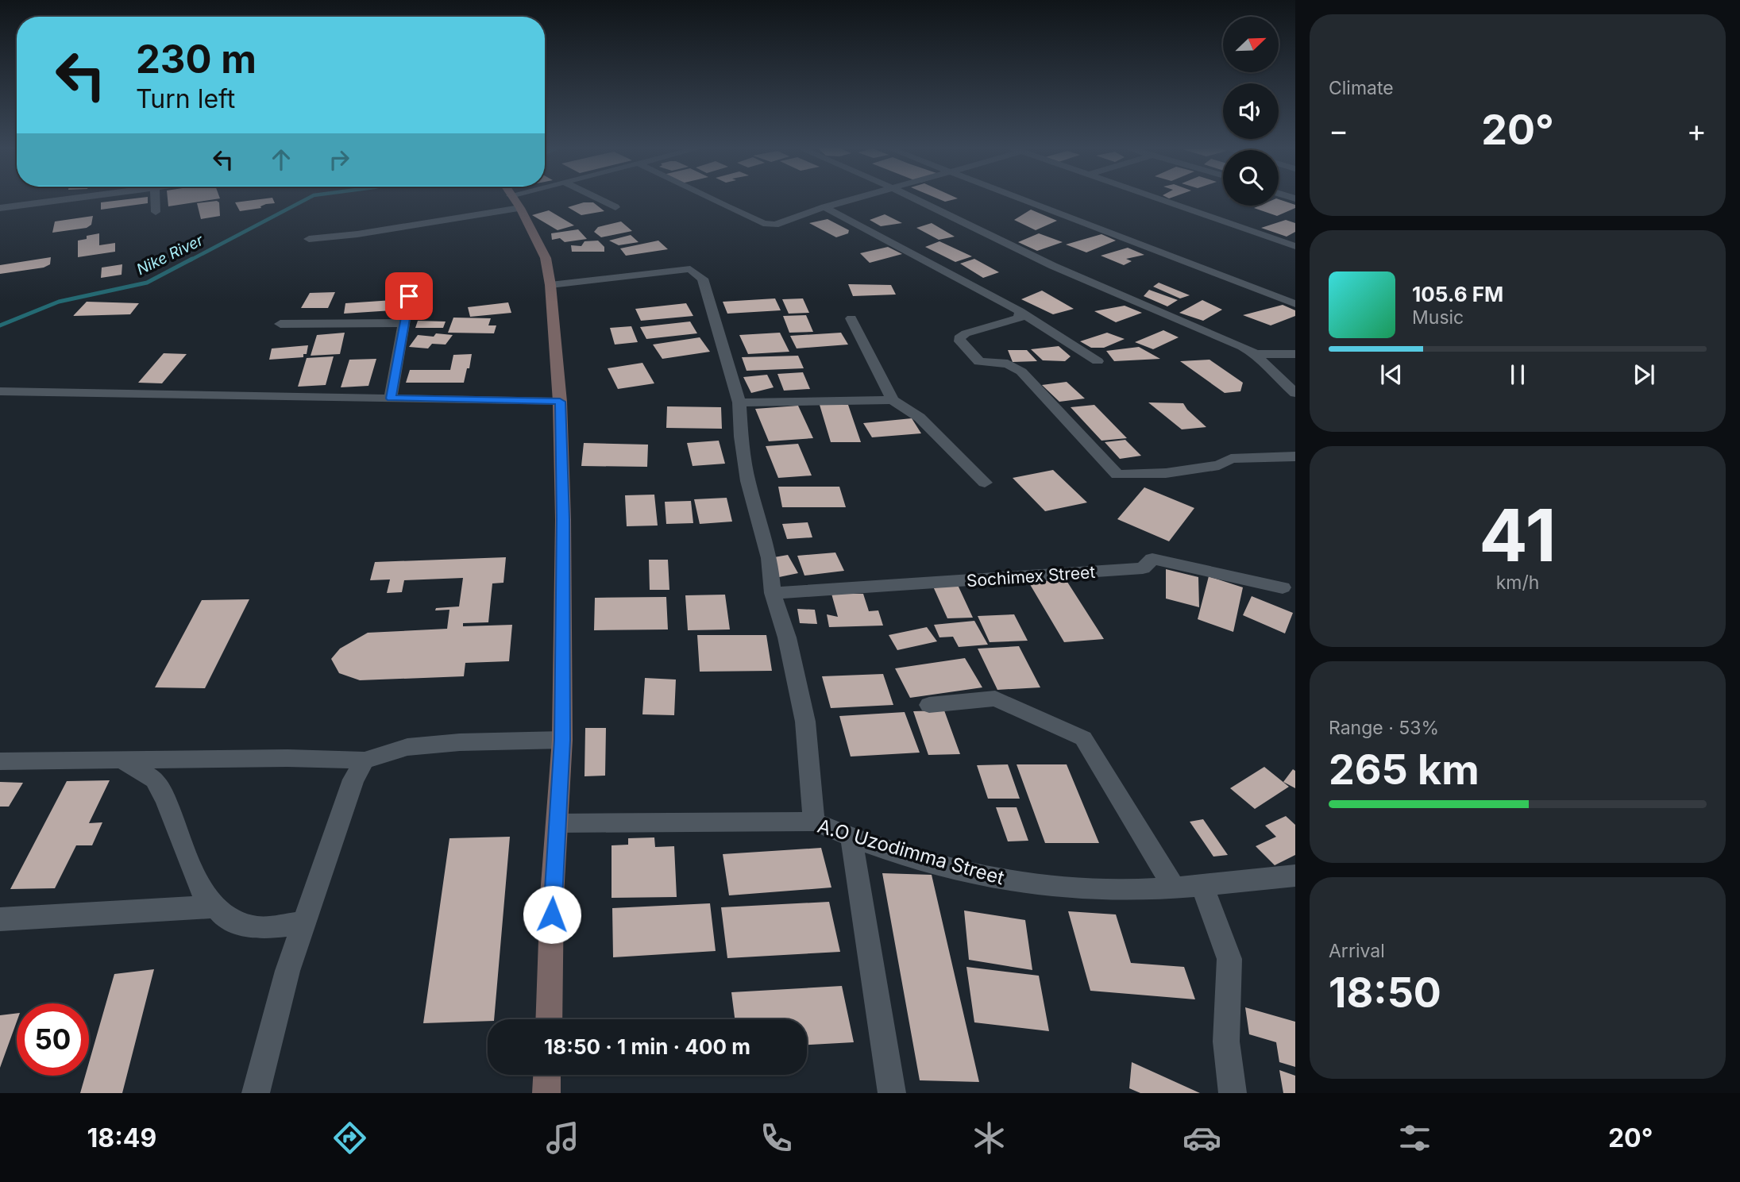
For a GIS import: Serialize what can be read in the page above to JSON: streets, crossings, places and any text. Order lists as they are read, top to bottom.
{
  "streets": {
    "street": ["Sochimex Street", "A.O Uzodimma Street"]
  },
  "water": ["Nike River"],
  "north": "top right",
  "page": {
    "tile": [
      "Climate",
      ["41", "km/h"],
      ["Range · 53%", "265 km"],
      ["Arrival", "18:50"]
    ],
    "turn": ["230 m", "Turn left"],
    "heat": ["−", "20°", "+"],
    "song": ["105.6 FM", "Music"],
    "limit": "50",
    "trip": "18:50 · 1 min · 400 m",
    "tabs": ["18:49", "20°"]
  }
}
